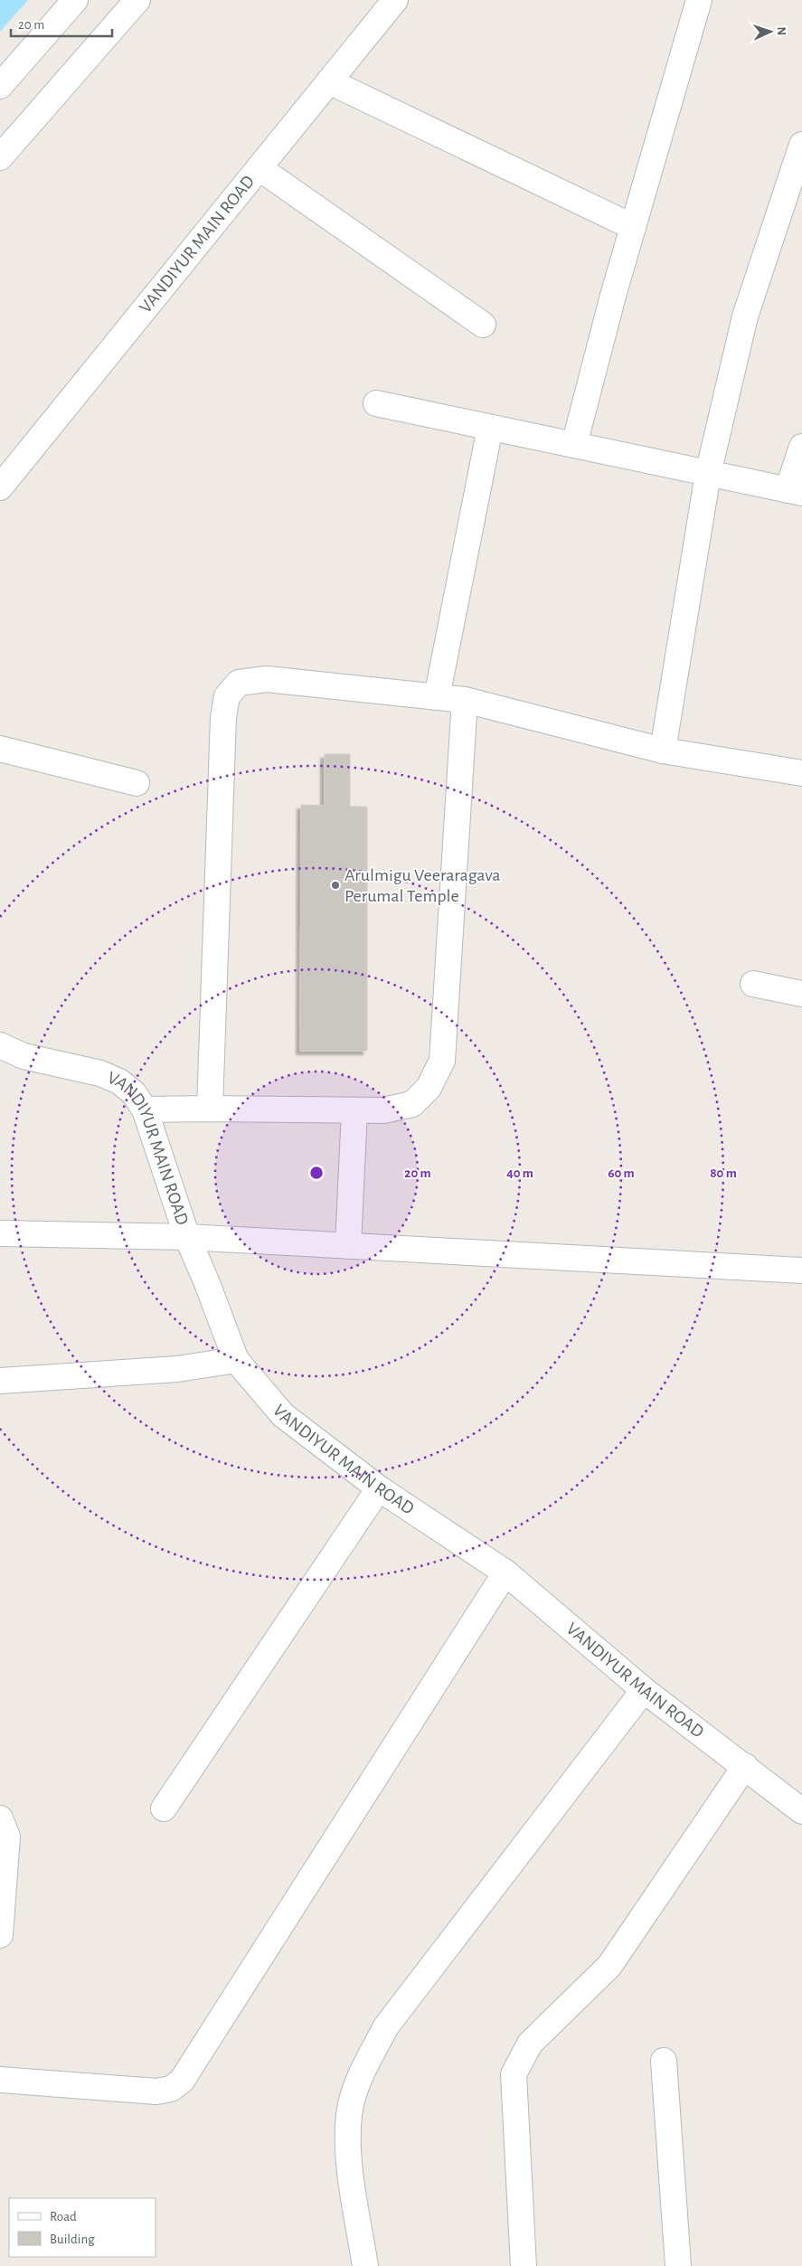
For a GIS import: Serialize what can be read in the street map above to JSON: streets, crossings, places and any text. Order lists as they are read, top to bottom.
{
  "streets": {
    "street": ["VANDIYUR MAIN ROAD"]
  },
  "places": ["Arulmigu Veeraragava Perumal Temple"],
  "legend": ["Road", "Building"],
  "scale_bar": "20 m",
  "north": "right",
  "rings": [
    "20 m",
    "40 m",
    "60 m",
    "80 m"
  ]
}
